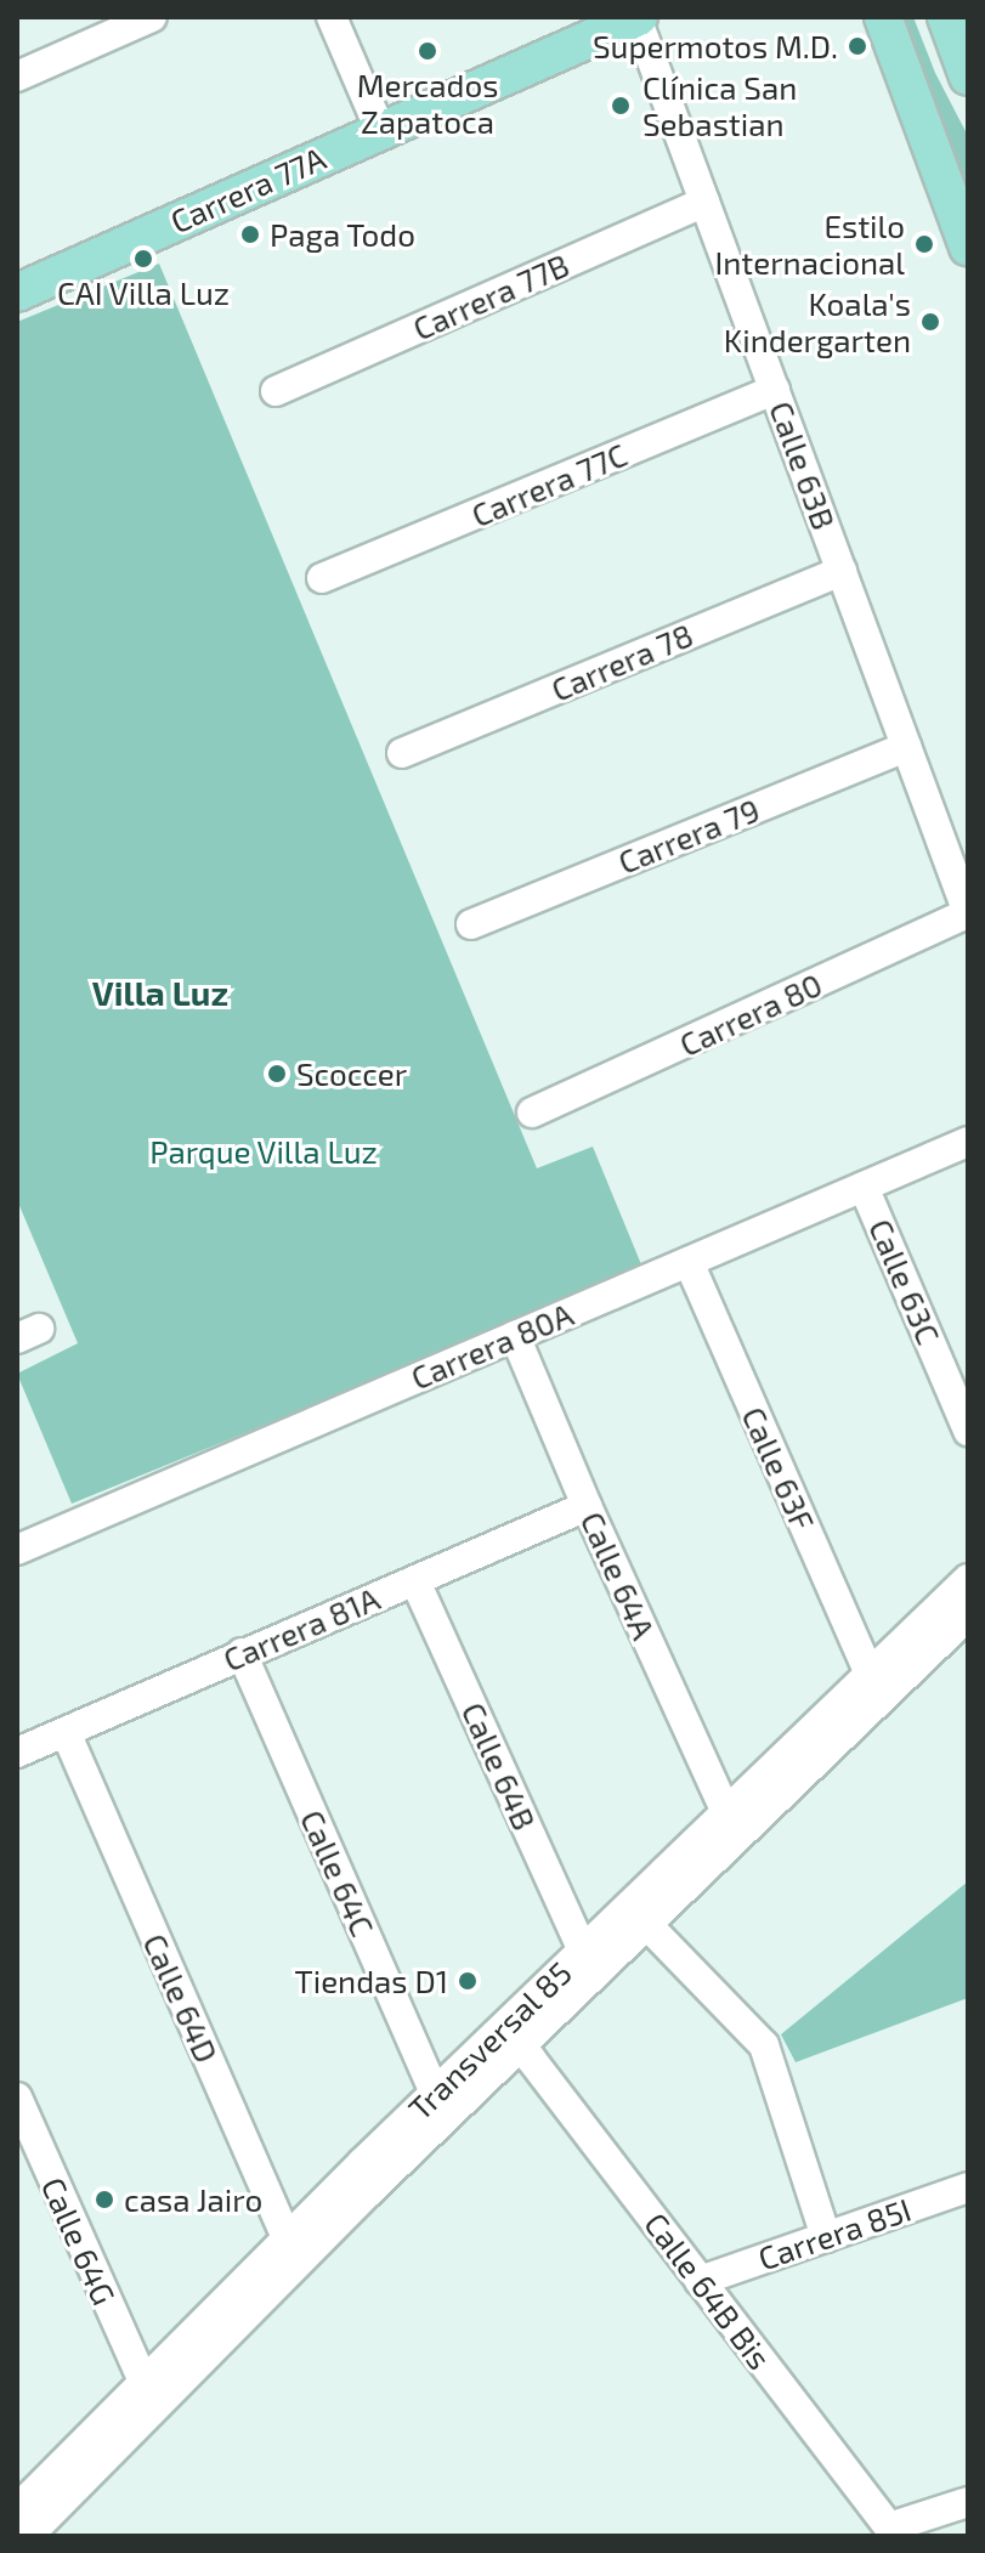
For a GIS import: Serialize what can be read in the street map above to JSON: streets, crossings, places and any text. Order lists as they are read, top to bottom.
{
  "streets": {
    "main road": ["Carrera 77A"],
    "street": [
      "Carrera 77B",
      "Calle 63B",
      "Carrera 77C",
      "Carrera 78",
      "Carrera 79",
      "Carrera 80",
      "Calle 63C",
      "Carrera 80A",
      "Calle 63F",
      "Calle 64A",
      "Carrera 81A",
      "Calle 64B",
      "Calle 64C",
      "Calle 64D",
      "Transversal 85",
      "Carrera 85I",
      "Calle 64G",
      "Calle 64B Bis"
    ]
  },
  "crossings": [
    ["Carrera 77A", "Calle 63B"],
    ["Carrera 77B", "Calle 63B"],
    ["Calle 63B", "Carrera 77C"],
    ["Calle 63B", "Carrera 78"],
    ["Calle 63B", "Carrera 79"],
    ["Calle 63B", "Carrera 80"],
    ["Calle 63C", "Carrera 80A"],
    ["Carrera 80A", "Calle 63F"],
    ["Carrera 80A", "Calle 64A"],
    ["Calle 63F", "Transversal 85"],
    ["Calle 64A", "Carrera 81A"],
    ["Calle 64A", "Transversal 85"],
    ["Carrera 81A", "Calle 64B"],
    ["Carrera 81A", "Calle 64C"],
    ["Carrera 81A", "Calle 64D"],
    ["Calle 64B", "Transversal 85"],
    ["Calle 64C", "Transversal 85"],
    ["Calle 64D", "Transversal 85"],
    ["Transversal 85", "Calle 64G"],
    ["Transversal 85", "Calle 64B Bis"],
    ["Carrera 85I", "Calle 64B Bis"]
  ],
  "districts": ["Villa Luz"],
  "parks": ["Parque Villa Luz"],
  "places": [
    "Supermotos M.D.",
    "Mercados Zapatoca",
    "Clínica San Sebastian",
    "Paga Todo",
    "Estilo Internacional",
    "CAI Villa Luz",
    "Koala's Kindergarten",
    "Scoccer",
    "Tiendas D1",
    "casa Jairo"
  ]
}
